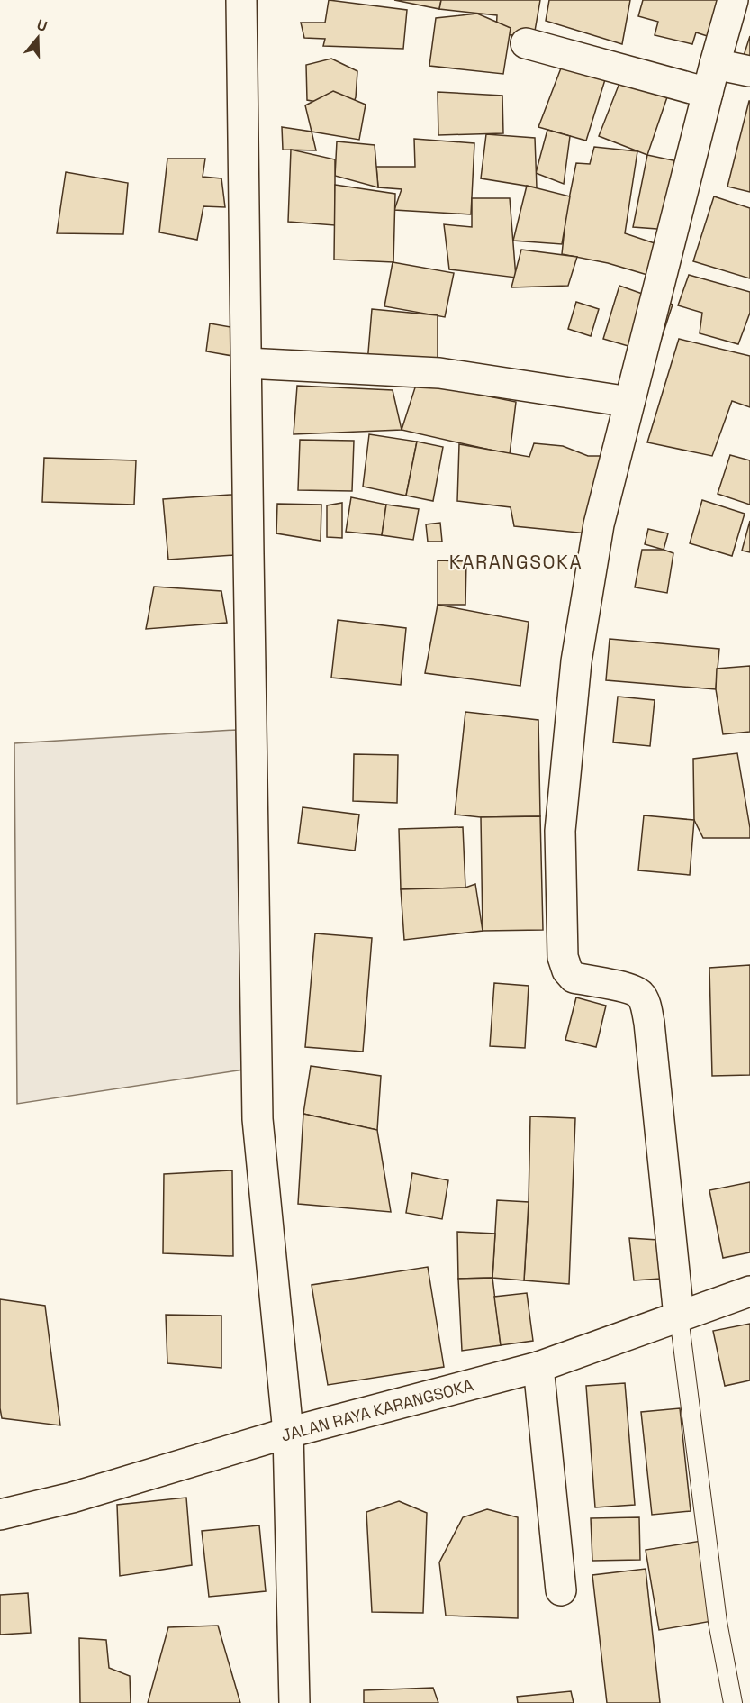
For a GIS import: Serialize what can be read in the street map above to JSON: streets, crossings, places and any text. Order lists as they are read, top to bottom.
{
  "streets": {
    "street": ["JALAN RAYA KARANGSOKA"]
  },
  "districts": ["KARANGSOKA"],
  "north": "top"
}
